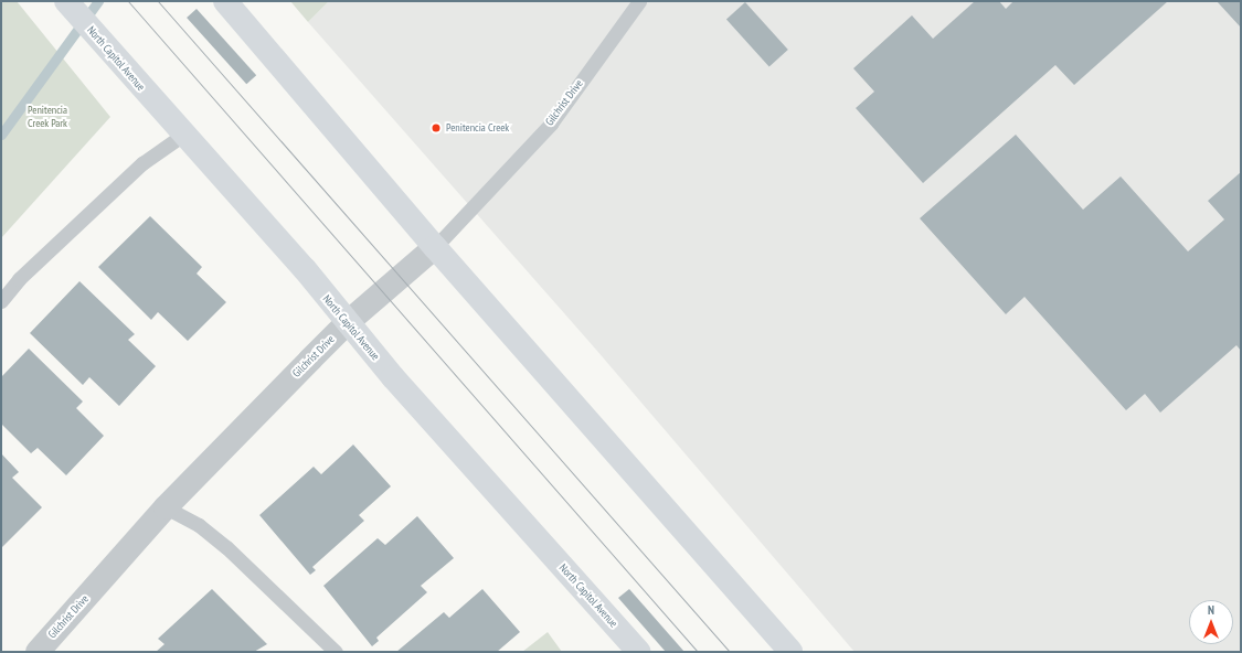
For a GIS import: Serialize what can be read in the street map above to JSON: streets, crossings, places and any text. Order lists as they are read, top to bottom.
{
  "streets": {
    "main road": ["North Capitol Avenue"],
    "street": ["Gilchrist Drive"]
  },
  "crossings": [
    ["North Capitol Avenue", "Gilchrist Drive"]
  ],
  "parks": ["Penitencia Creek Park"],
  "places": ["Penitencia Creek"],
  "north": "top"
}
